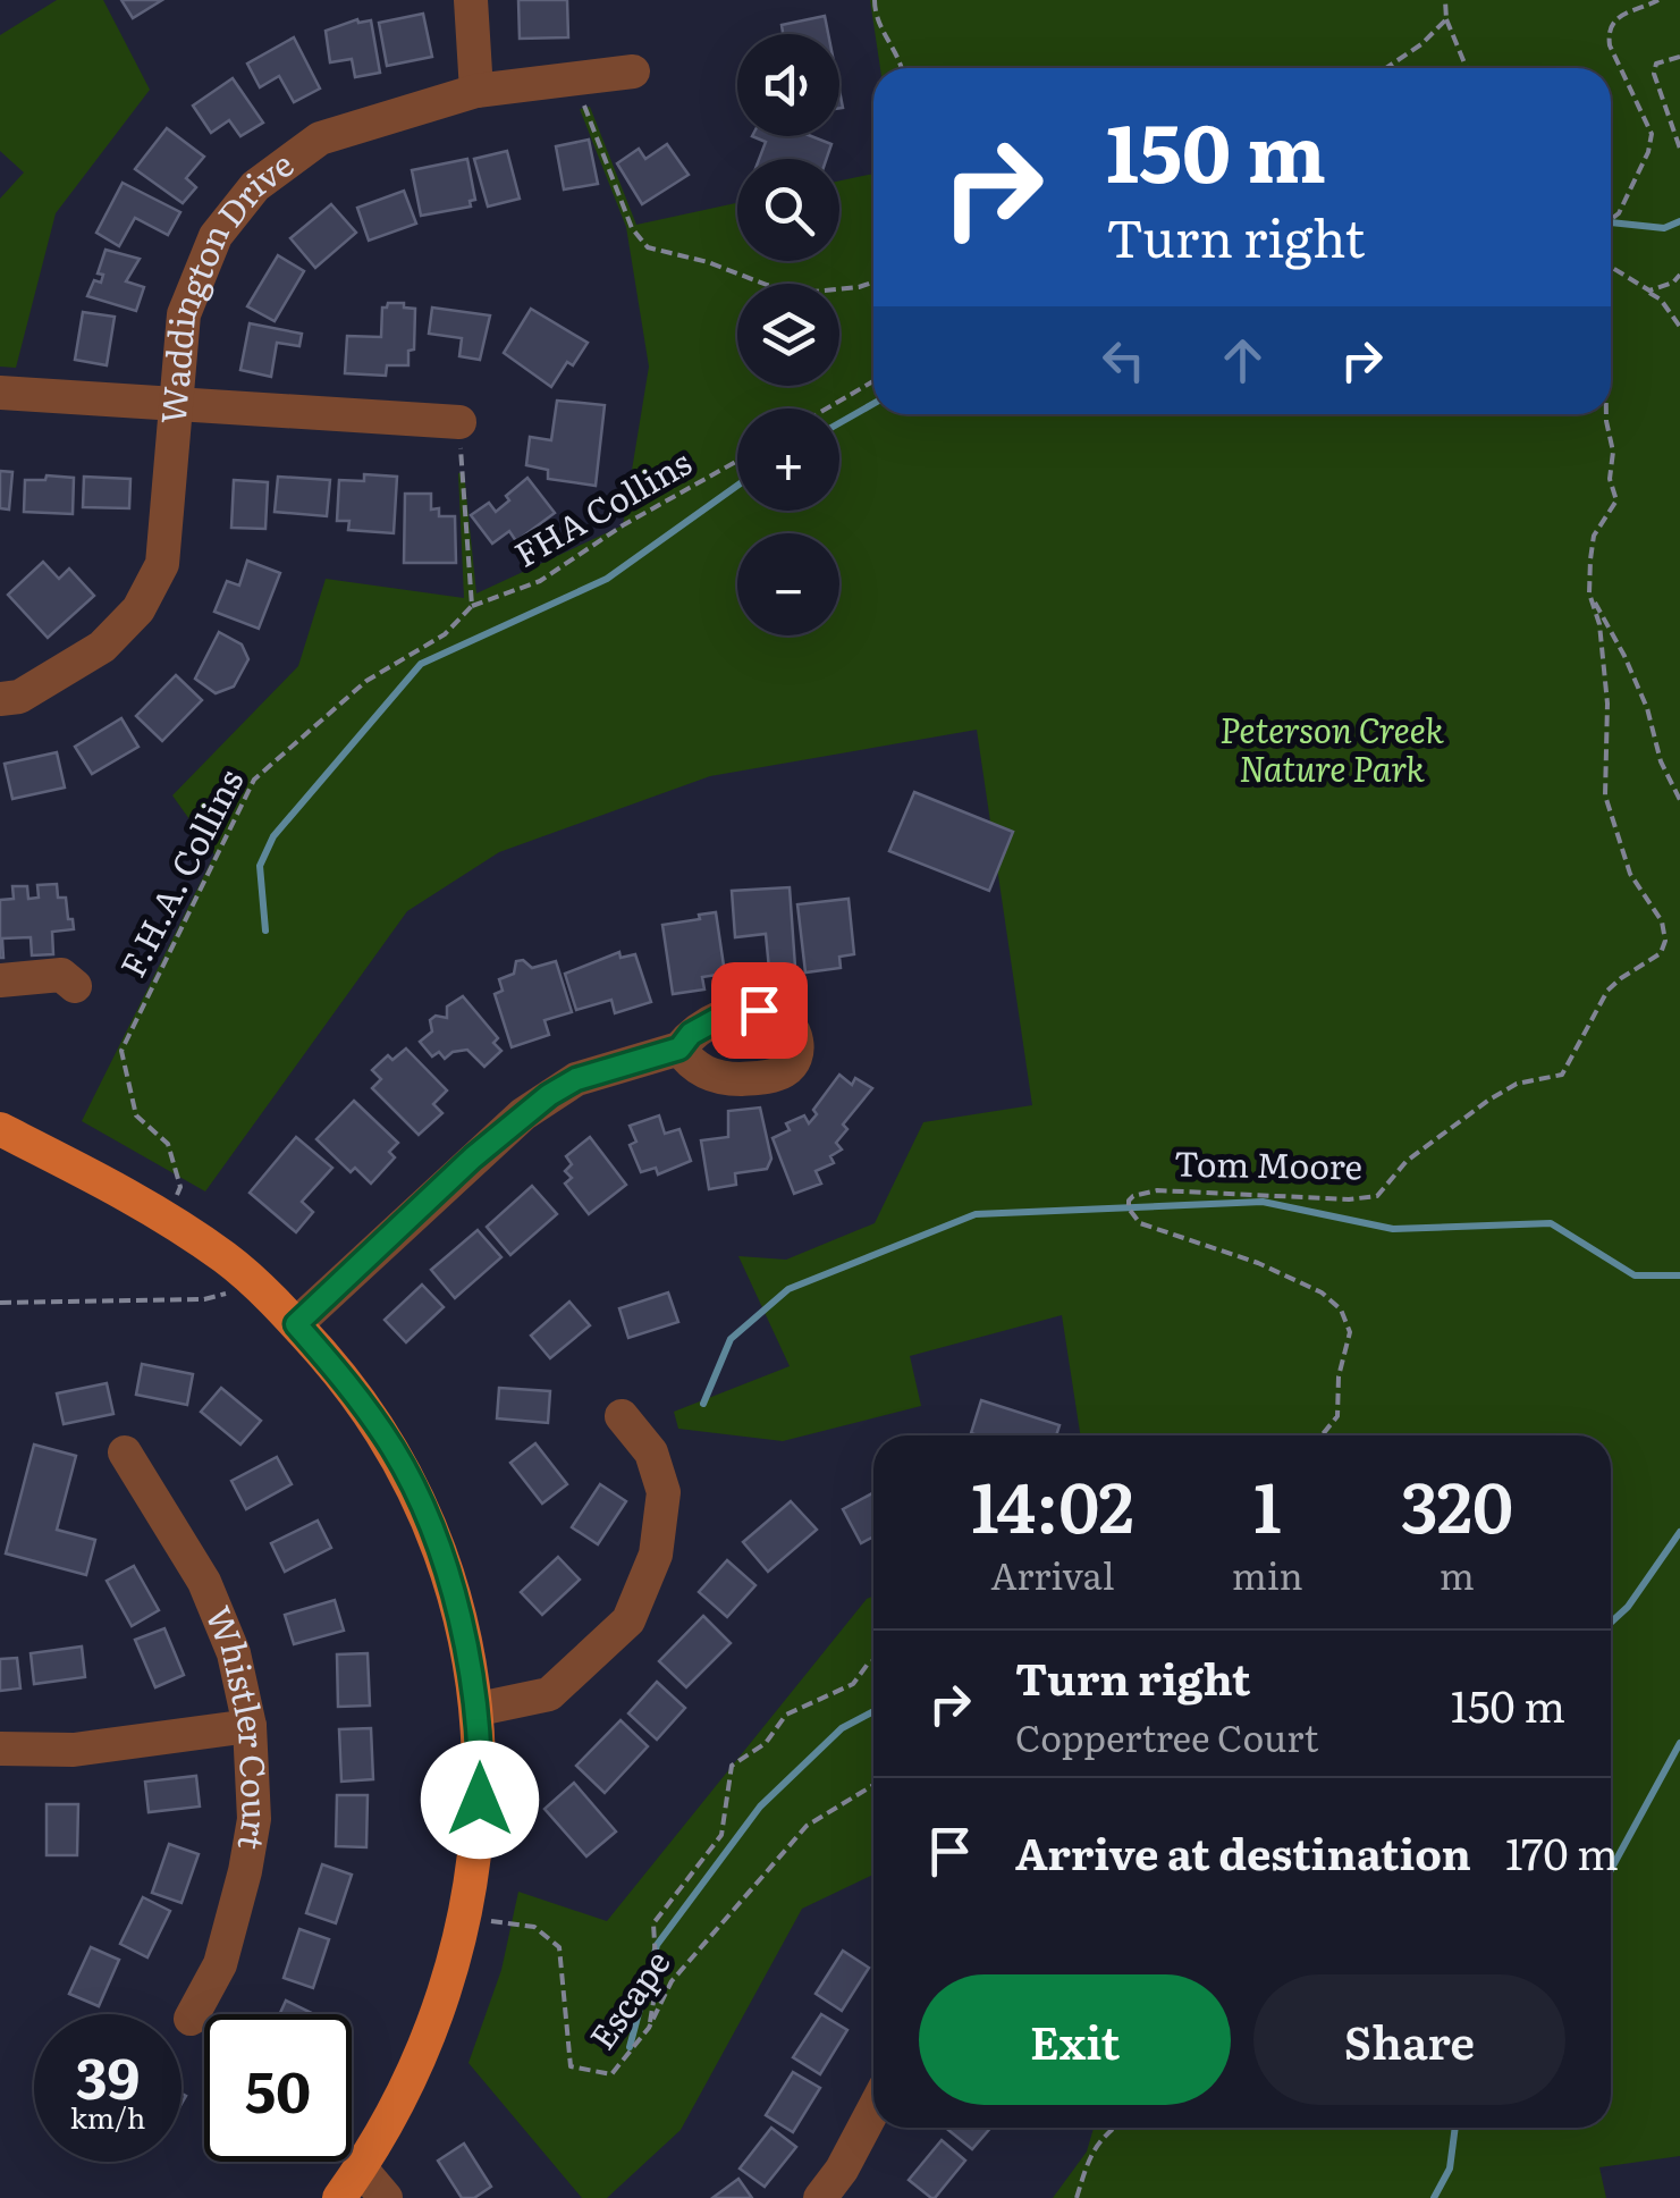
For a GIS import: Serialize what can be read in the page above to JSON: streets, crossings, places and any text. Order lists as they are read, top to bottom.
{
  "streets": {
    "street": ["Waddington Drive", "Whistler Court"],
    "path": [
      "FHA Collins",
      "F.H.A. Collins",
      "Tom Moore",
      "Escape"
    ]
  },
  "crossings": [
    ["FHA Collins", "F.H.A. Collins"]
  ],
  "parks": ["Peterson Creek Nature Park"],
  "page": {
    "map_buttons": ["+", "−"],
    "turn": ["150 m", "Turn right"],
    "eta": [
      "14:02",
      "Arrival",
      "1",
      "min",
      "320",
      "m"
    ],
    "list": [
      {
        "name": "Turn right",
        "note": "Coppertree Court",
        "value": "150 m"
      },
      {
        "name": "Arrive at destination",
        "value": "170 m"
      }
    ],
    "buttons": ["Exit", "Share"],
    "speed": "39 km/h",
    "limit": "50"
  }
}
